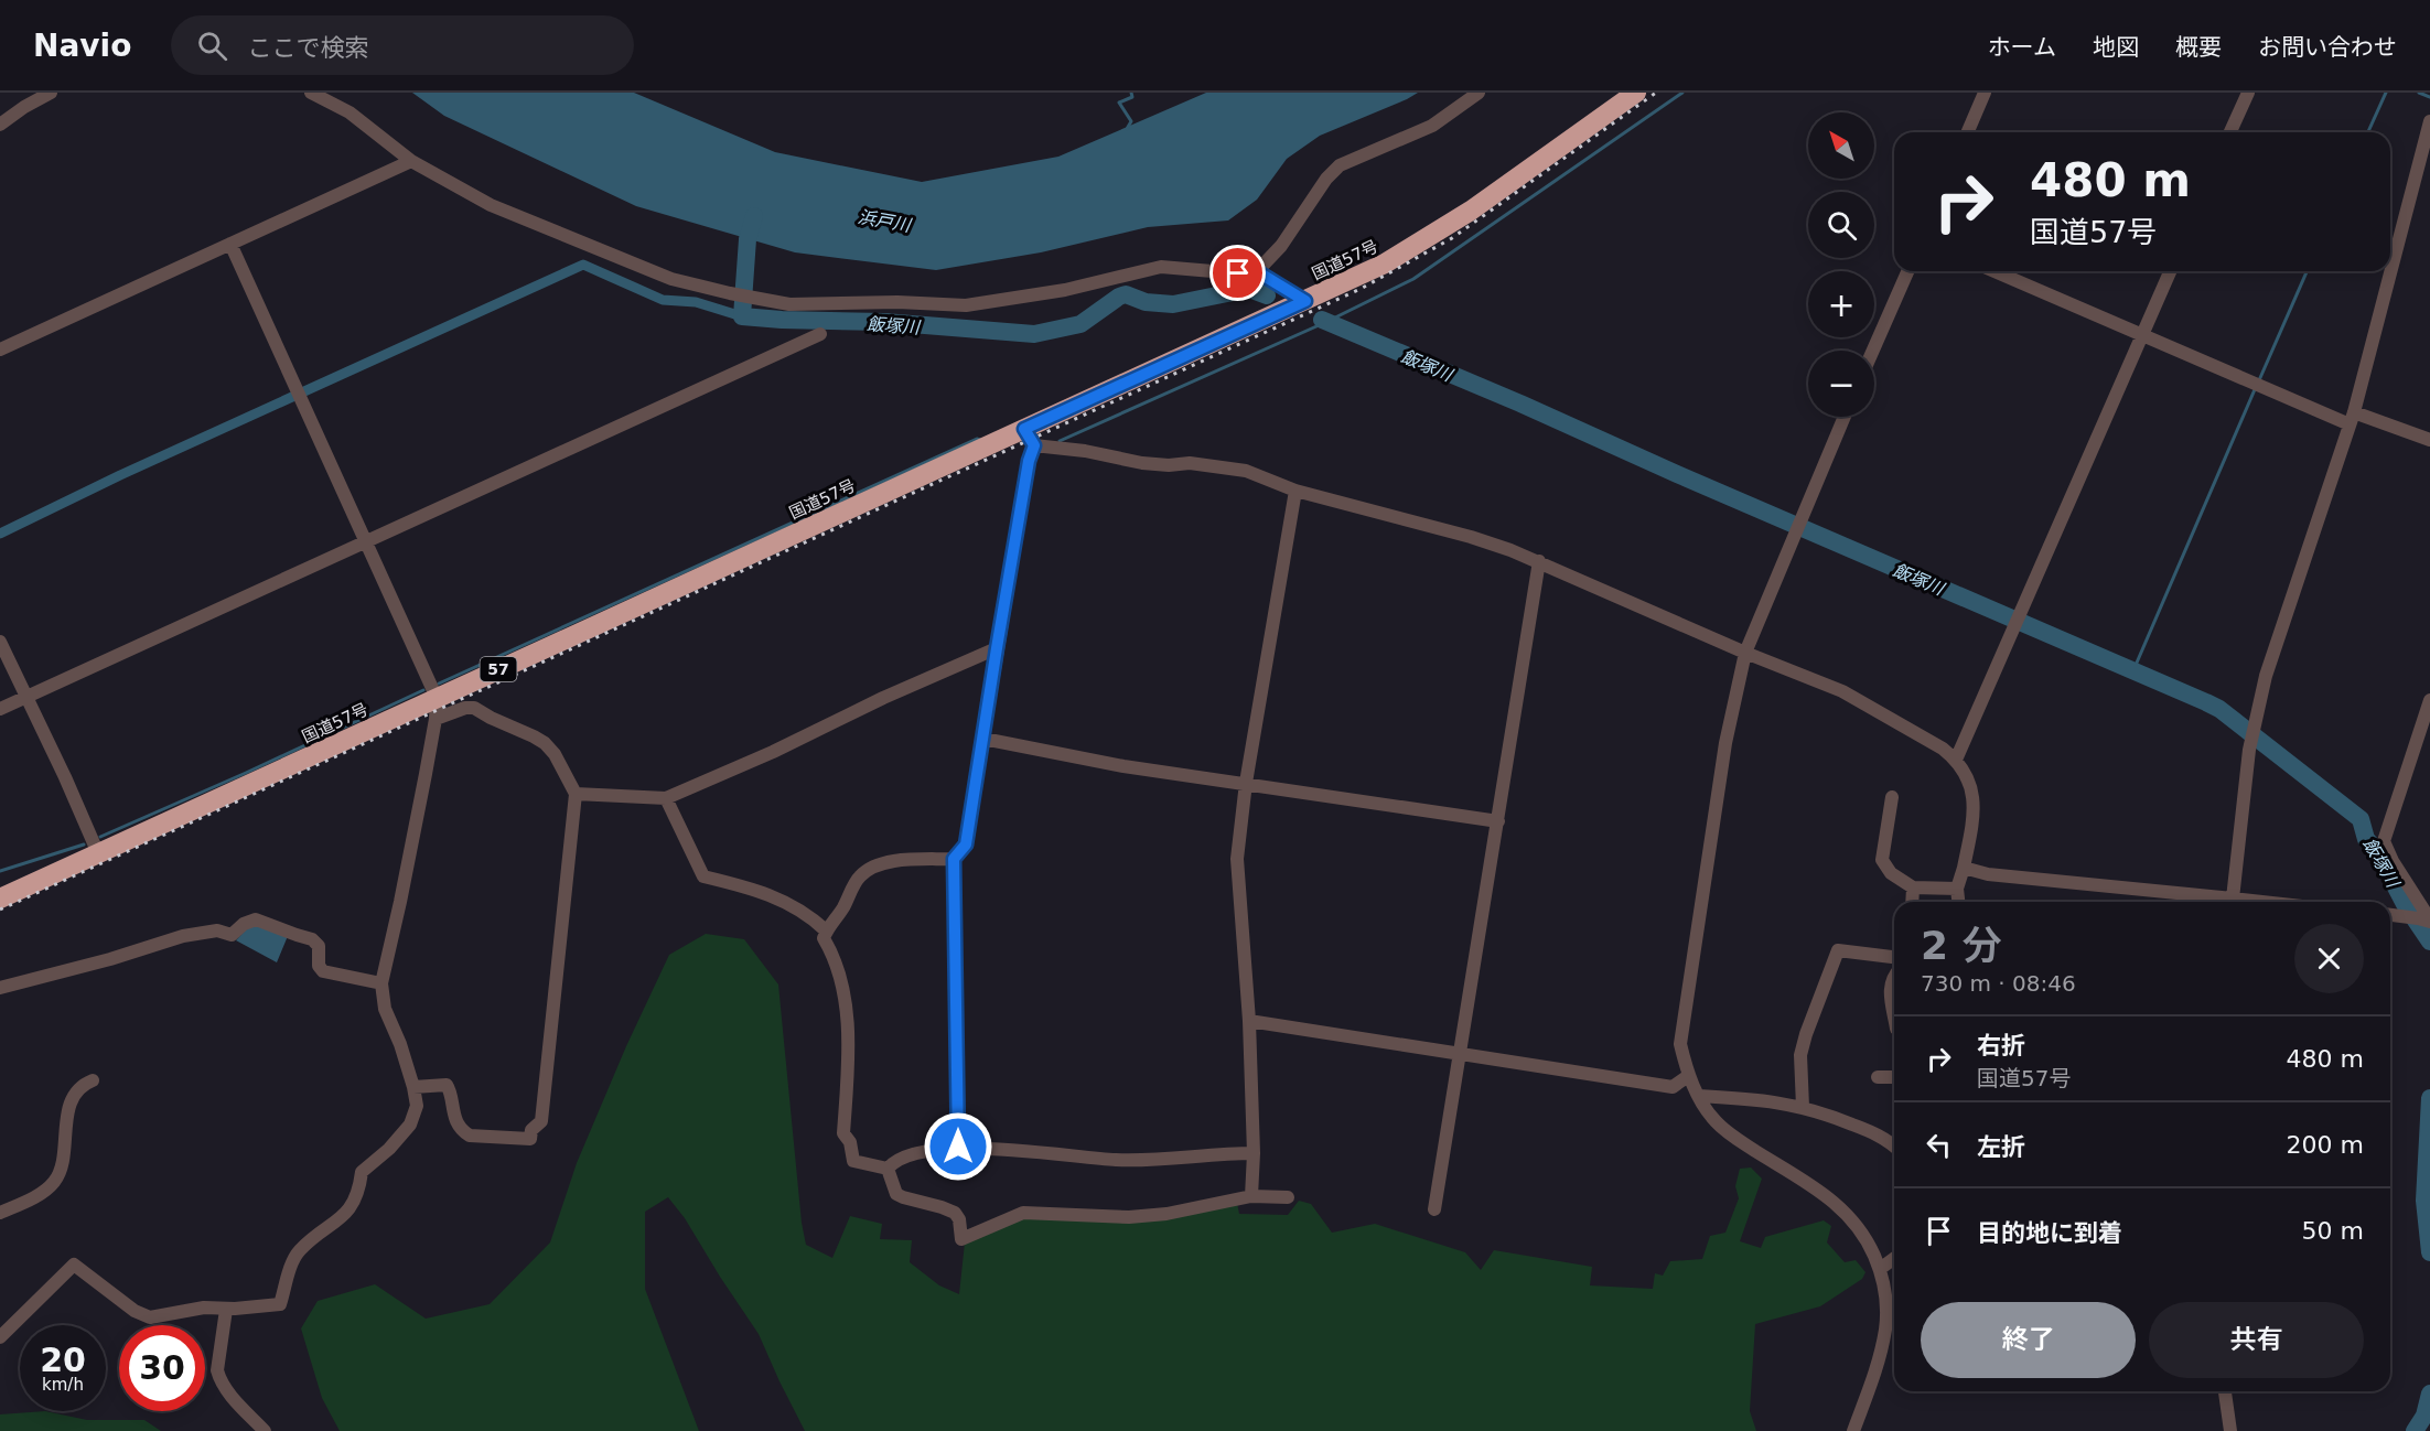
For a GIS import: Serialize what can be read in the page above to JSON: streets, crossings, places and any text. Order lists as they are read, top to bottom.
{
  "streets": {
    "highway": ["国道57号", "57"]
  },
  "water": ["浜戸川", "飯塚川"],
  "north": "top left",
  "page": {
    "header": "Navio",
    "search": "ここで検索",
    "nav": [
      "ホーム",
      "地図",
      "概要",
      "お問い合わせ"
    ],
    "map_buttons": ["+", "−"],
    "turn": ["480 m", "国道57号"],
    "heading": ["2 分", "730 m · 08:46"],
    "list": [
      {
        "name": "右折",
        "note": "国道57号",
        "value": "480 m"
      },
      {
        "name": "左折",
        "value": "200 m"
      },
      {
        "name": "目的地に到着",
        "value": "50 m"
      }
    ],
    "buttons": ["終了", "共有"],
    "speed": "20 km/h",
    "limit": "30"
  }
}
